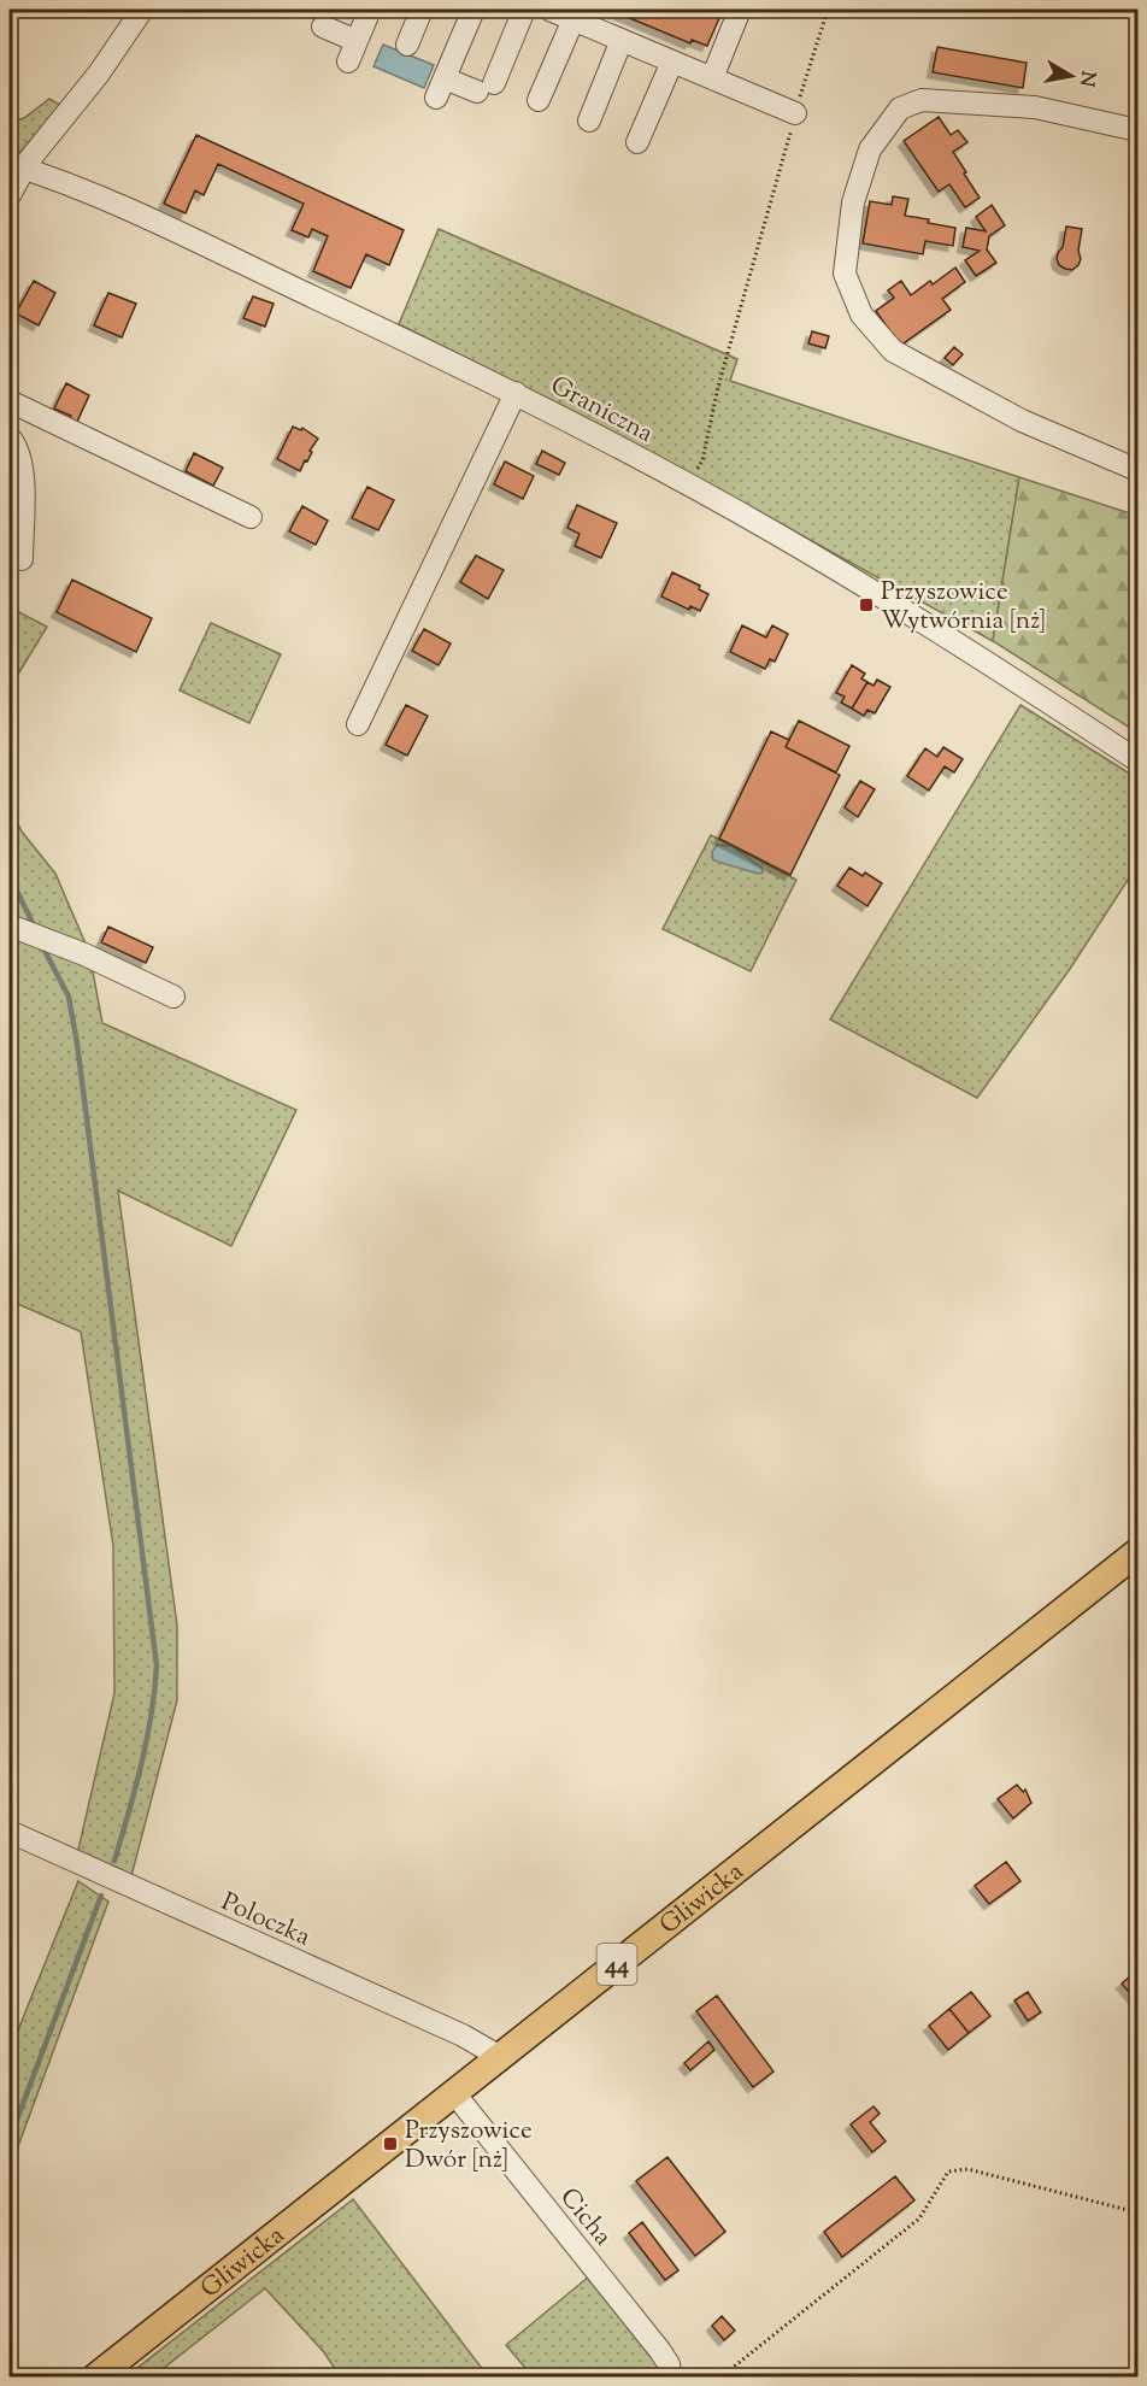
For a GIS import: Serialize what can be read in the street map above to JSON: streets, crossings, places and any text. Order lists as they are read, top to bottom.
{
  "streets": {
    "main road": ["Gliwicka", "44"],
    "street": ["Graniczna", "Poloczka", "Cicha"]
  },
  "crossings": [
    ["Gliwicka", "Poloczka"],
    ["Gliwicka", "Cicha"]
  ],
  "places": {
    "transit": ["Przyszowice Wytwórnia [nż]", "Przyszowice Dwór [nż]"]
  },
  "north": "right"
}
